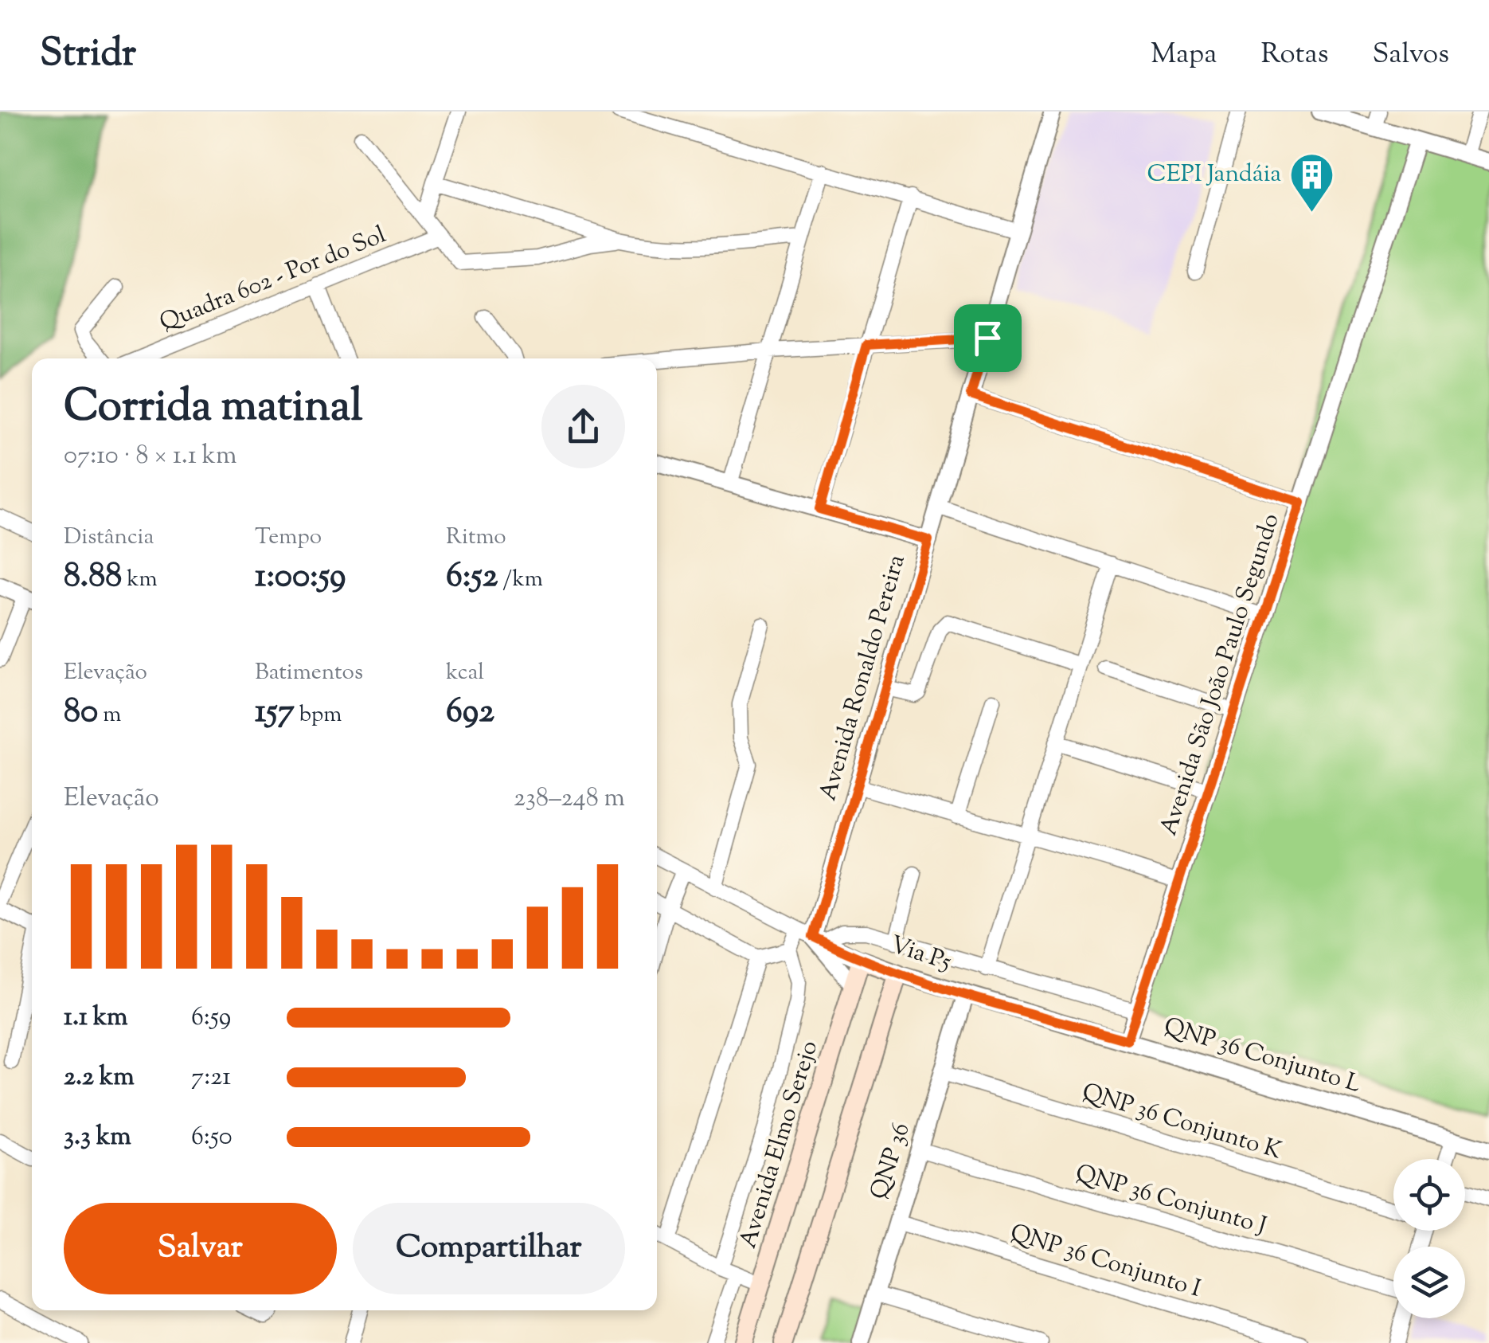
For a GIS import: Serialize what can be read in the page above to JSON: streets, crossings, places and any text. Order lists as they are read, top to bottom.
{
  "streets": {
    "main road": ["Via P5", "Avenida Elmo Serejo"],
    "street": [
      "Quadra 602 - Por do Sol",
      "Avenida São João Paulo Segundo",
      "Avenida Ronaldo Pereira",
      "QNP 36 Conjunto L",
      "QNP 36 Conjunto K",
      "QNP 36",
      "QNP 36 Conjunto J",
      "QNP 36 Conjunto I"
    ]
  },
  "crossings": [
    ["Avenida São João Paulo Segundo", "QNP 36 Conjunto L"],
    ["Via P5", "QNP 36 Conjunto L"],
    ["Via P5", "Avenida Elmo Serejo"],
    ["Via P5", "QNP 36"],
    ["QNP 36 Conjunto L", "QNP 36"],
    ["QNP 36 Conjunto K", "QNP 36"],
    ["QNP 36", "QNP 36 Conjunto J"],
    ["QNP 36", "QNP 36 Conjunto I"]
  ],
  "places": {
    "building": ["CEPI Jandáia"]
  },
  "page": {
    "header": "Stridr",
    "nav": ["Mapa", "Rotas", "Salvos"],
    "heading": ["Corrida matinal", "07:10 · 8 × 1.1 km"],
    "stats": [
      ["Distância", "8.88 km"],
      ["Tempo", "1:00:59"],
      ["Ritmo", "6:52 /km"],
      ["Elevação", "80 m"],
      ["Batimentos", "157 bpm"],
      ["kcal", "692"]
    ],
    "chart": ["Elevação", "238–248 m"],
    "list": [
      {
        "name": "1.1 km",
        "note": "6:59"
      },
      {
        "name": "2.2 km",
        "note": "7:21"
      },
      {
        "name": "3.3 km",
        "note": "6:50"
      }
    ],
    "buttons": ["Salvar", "Compartilhar"]
  }
}
